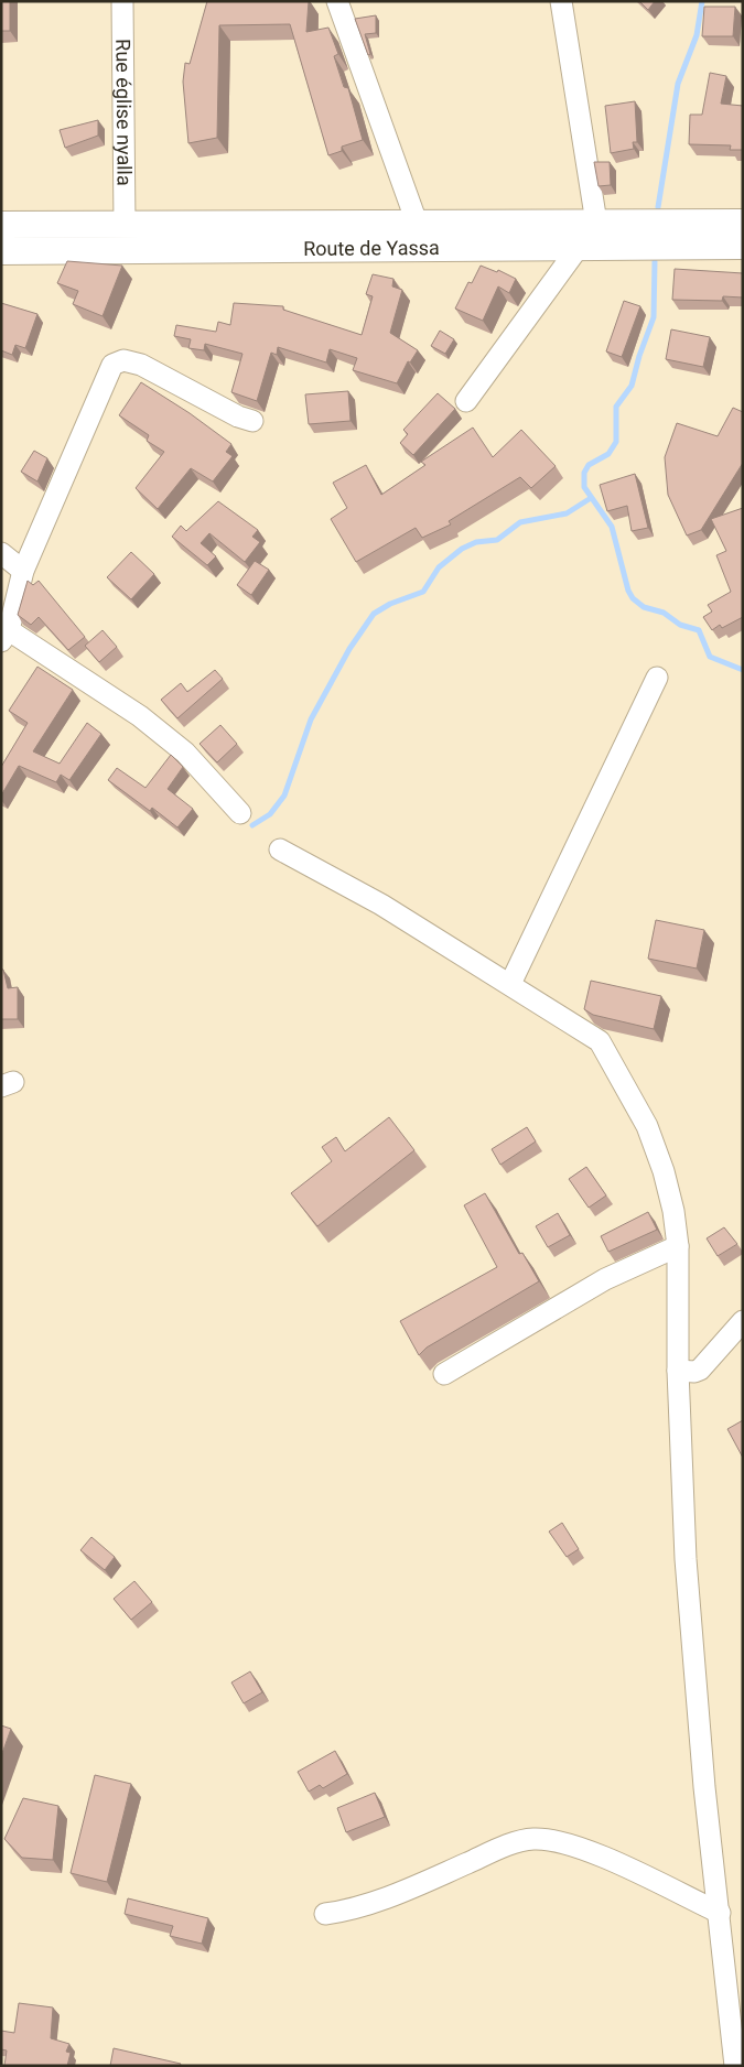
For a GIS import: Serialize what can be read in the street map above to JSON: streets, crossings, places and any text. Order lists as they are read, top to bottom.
{
  "streets": {
    "main road": ["Route de Yassa"],
    "street": ["Rue église nyalla"]
  },
  "crossings": [
    ["Rue église nyalla", "Route de Yassa"]
  ]
}
